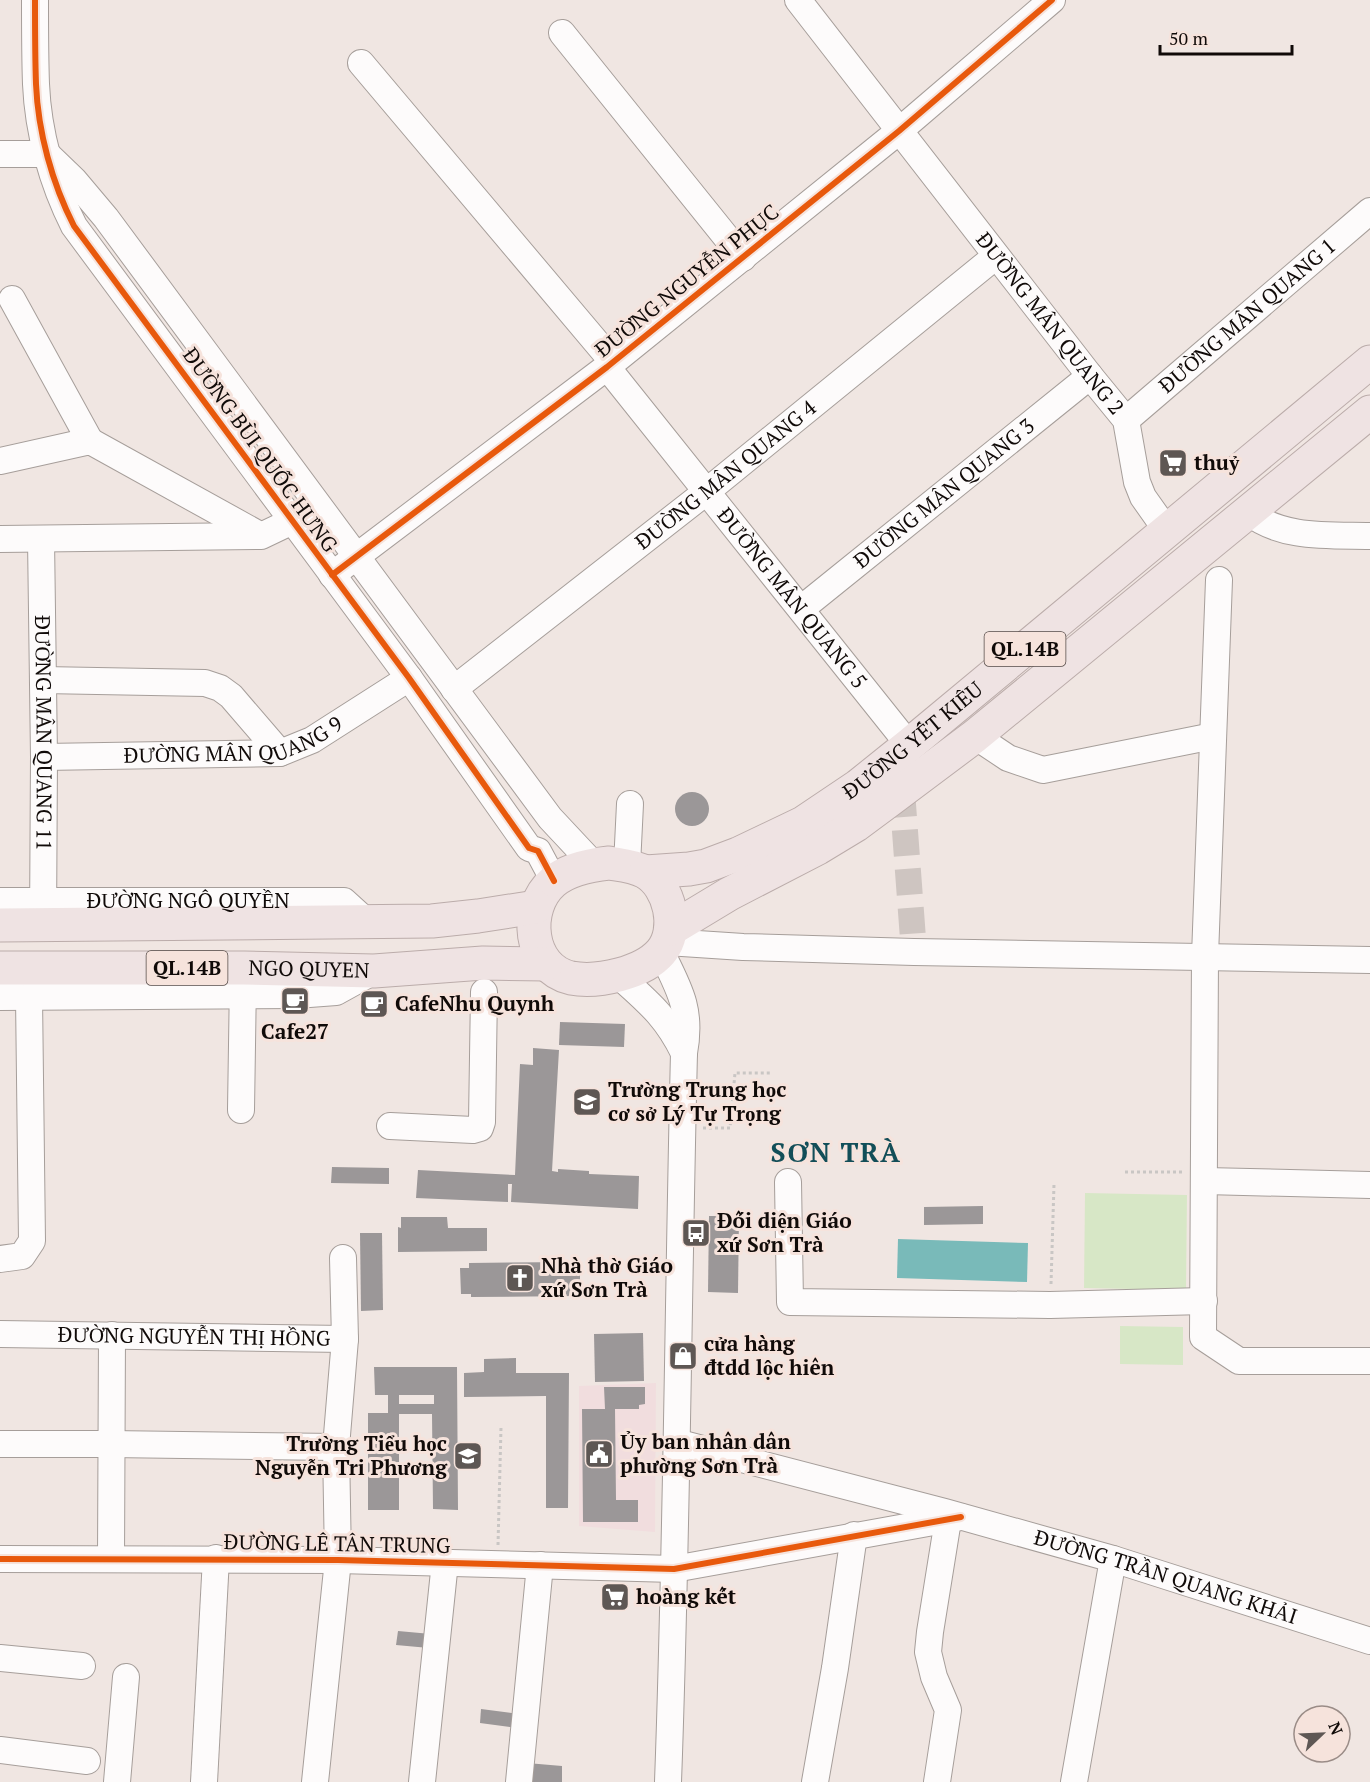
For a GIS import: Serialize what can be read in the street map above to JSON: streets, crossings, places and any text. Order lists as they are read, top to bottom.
{
  "streets": {
    "highway": ["QL.14B", "ĐƯỜNG YẾT KIÊU", "NGO QUYEN"],
    "street": [
      "ĐƯỜNG NGUYỄN PHỤC",
      "ĐƯỜNG MÂN QUANG 1",
      "ĐƯỜNG MÂN QUANG 2",
      "ĐƯỜNG BÙI QUỐC HƯNG",
      "ĐƯỜNG MÂN QUANG 4",
      "ĐƯỜNG MÂN QUANG 3",
      "ĐƯỜNG MÂN QUANG 5",
      "ĐƯỜNG MÂN QUANG 11",
      "ĐƯỜNG MÂN QUANG 9",
      "ĐƯỜNG NGUYỄN THỊ HỒNG",
      "ĐƯỜNG LÊ TÂN TRUNG",
      "ĐƯỜNG TRẦN QUANG KHẢI"
    ]
  },
  "crossings": [
    ["ĐƯỜNG NGUYỄN PHỤC", "ĐƯỜNG MÂN QUANG 2"],
    ["ĐƯỜNG NGUYỄN PHỤC", "ĐƯỜNG BÙI QUỐC HƯNG"],
    ["ĐƯỜNG NGUYỄN PHỤC", "ĐƯỜNG MÂN QUANG 5"],
    ["ĐƯỜNG MÂN QUANG 1", "ĐƯỜNG MÂN QUANG 2"],
    ["ĐƯỜNG MÂN QUANG 2", "ĐƯỜNG MÂN QUANG 4"],
    ["ĐƯỜNG MÂN QUANG 2", "ĐƯỜNG MÂN QUANG 3"],
    ["ĐƯỜNG MÂN QUANG 2", "ĐƯỜNG YẾT KIÊU"],
    ["ĐƯỜNG BÙI QUỐC HƯNG", "ĐƯỜNG MÂN QUANG 4"],
    ["ĐƯỜNG BÙI QUỐC HƯNG", "QL.14B"],
    ["ĐƯỜNG BÙI QUỐC HƯNG", "ĐƯỜNG MÂN QUANG 9"],
    ["ĐƯỜNG BÙI QUỐC HƯNG", "ĐƯỜNG YẾT KIÊU"],
    ["ĐƯỜNG BÙI QUỐC HƯNG", "NGO QUYEN"],
    ["ĐƯỜNG MÂN QUANG 4", "ĐƯỜNG MÂN QUANG 5"],
    ["ĐƯỜNG MÂN QUANG 3", "ĐƯỜNG MÂN QUANG 5"],
    ["ĐƯỜNG MÂN QUANG 5", "ĐƯỜNG YẾT KIÊU"],
    ["QL.14B", "ĐƯỜNG MÂN QUANG 11"],
    ["QL.14B", "ĐƯỜNG YẾT KIÊU"],
    ["QL.14B", "NGO QUYEN"],
    ["ĐƯỜNG MÂN QUANG 11", "ĐƯỜNG MÂN QUANG 9"],
    ["ĐƯỜNG YẾT KIÊU", "NGO QUYEN"],
    ["ĐƯỜNG NGUYỄN THỊ HỒNG", "ĐƯỜNG LÊ TÂN TRUNG"],
    ["ĐƯỜNG LÊ TÂN TRUNG", "ĐƯỜNG TRẦN QUANG KHẢI"]
  ],
  "districts": ["SƠN TRÀ"],
  "places": {
    "supermarket": ["thuỷ", "hoàng kết"],
    "cafe": ["Cafe27", "CafeNhu Quynh"],
    "school or university": ["Trường Trung học cơ sở Lý Tự Trọng", "Trường Tiểu học Nguyễn Tri Phương"],
    "bus stop": ["Đối diện Giáo xứ Sơn Trà"],
    "church": ["Nhà thờ Giáo xứ Sơn Trà"],
    "shop": ["cửa hàng đtdd lộc hiên"],
    "public building": ["Ủy ban nhân dân phường Sơn Trà"]
  },
  "scale_bar": "50 m",
  "north": "top right"
}
